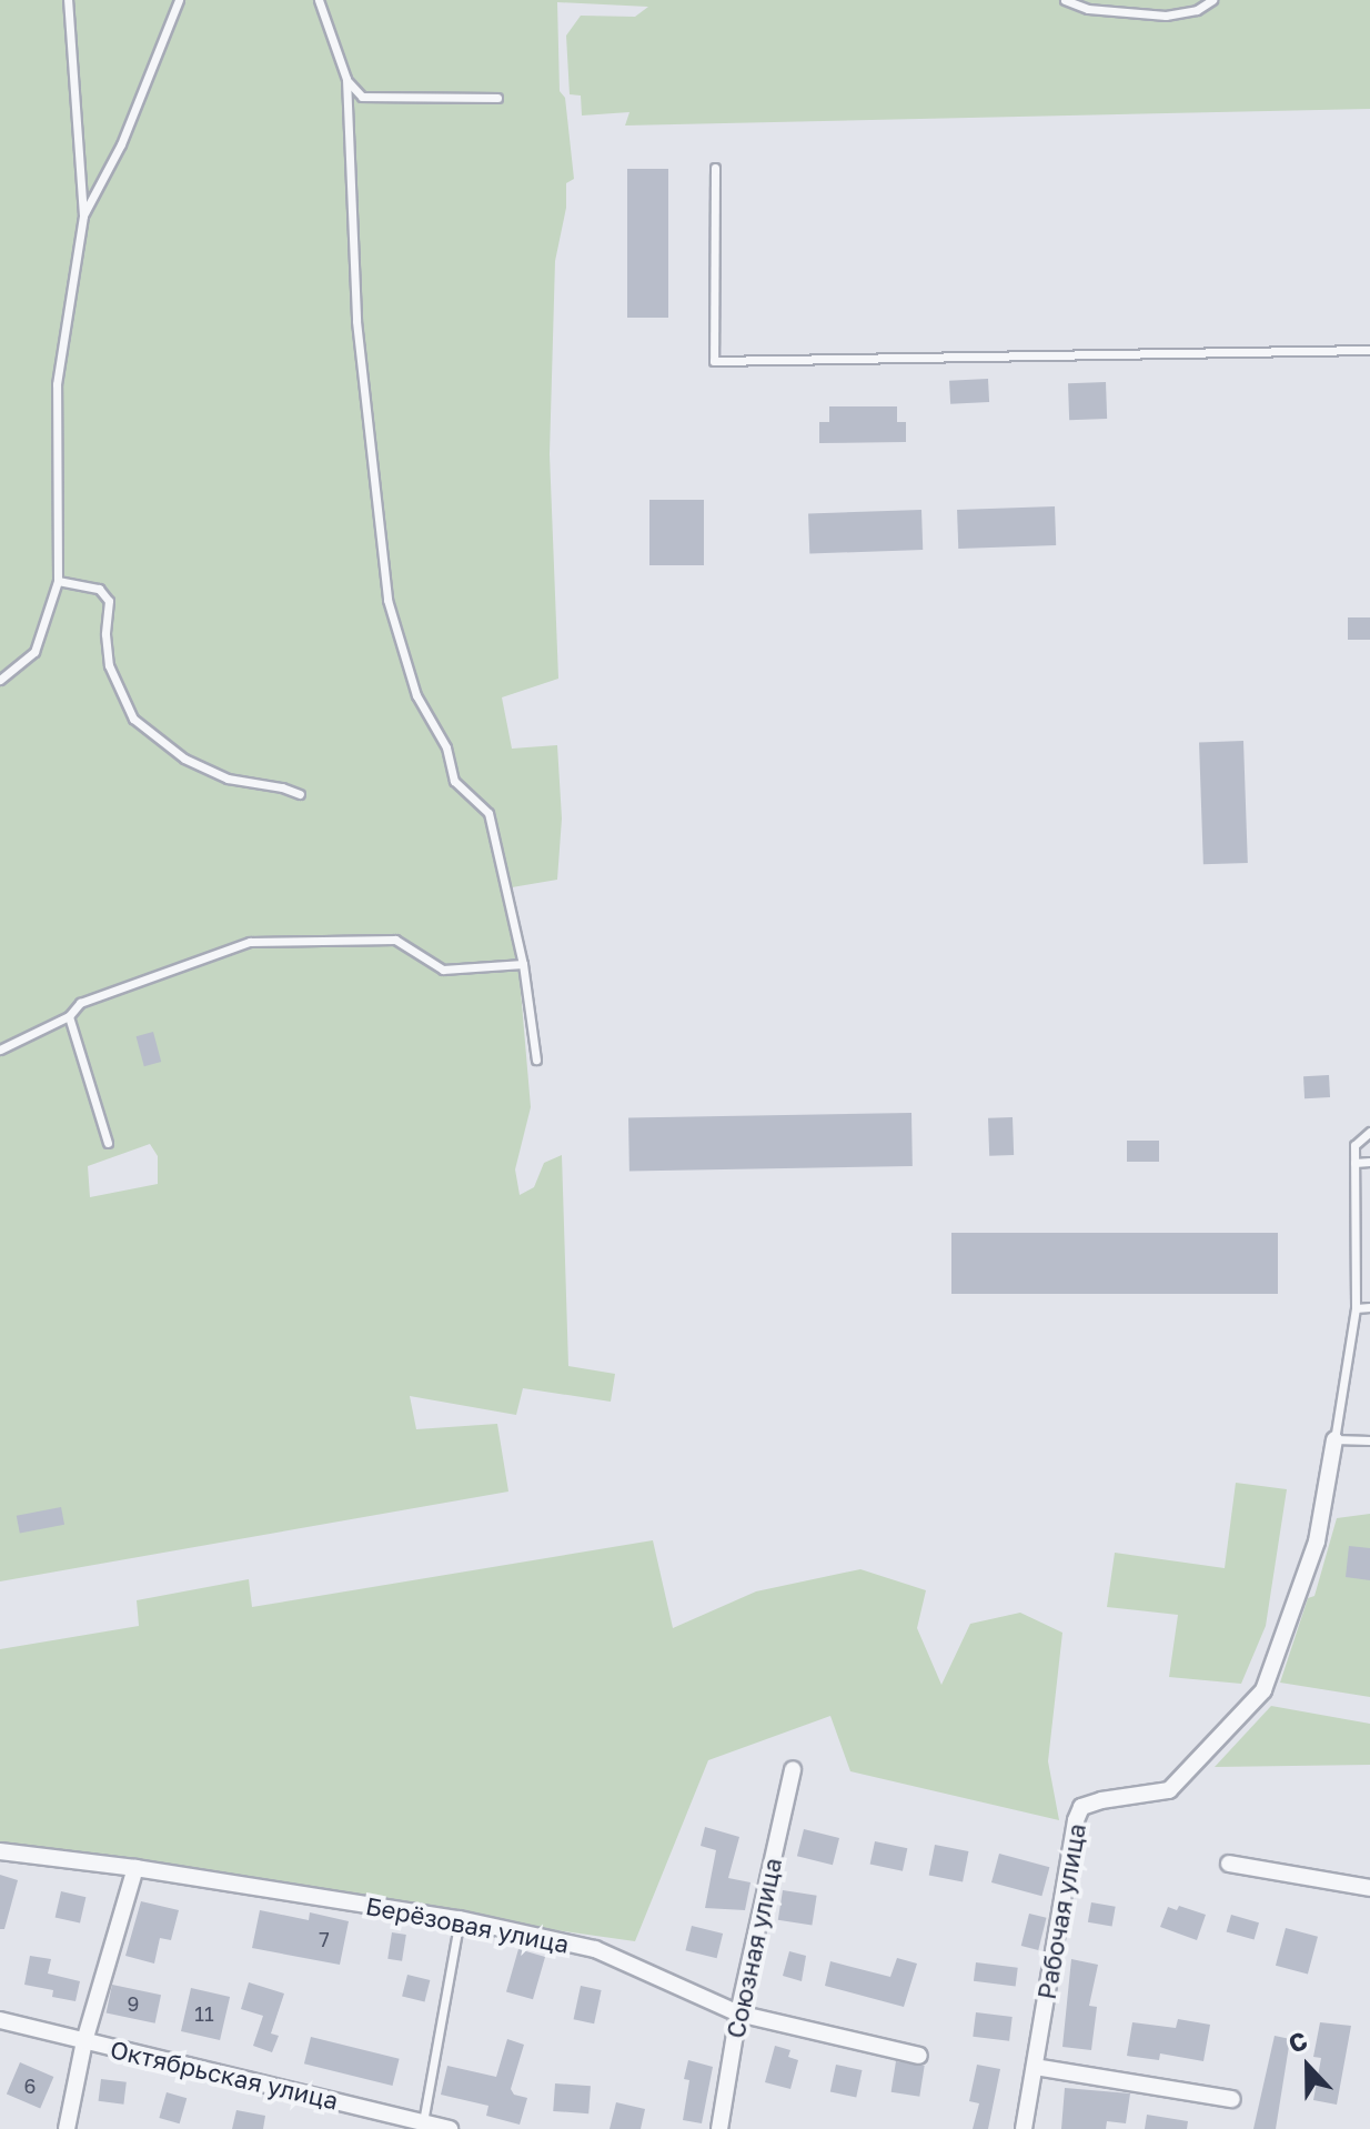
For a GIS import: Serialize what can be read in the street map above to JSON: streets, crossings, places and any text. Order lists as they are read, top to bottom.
{
  "streets": {
    "street": [
      "Рабочая улица",
      "Берёзовая улица",
      "Союзная улица",
      "Октябрьская улица"
    ]
  },
  "crossings": [
    ["Берёзовая улица", "Союзная улица"]
  ],
  "house_numbers": [
    "7",
    "9",
    "11",
    "6"
  ],
  "north": "top"
}
